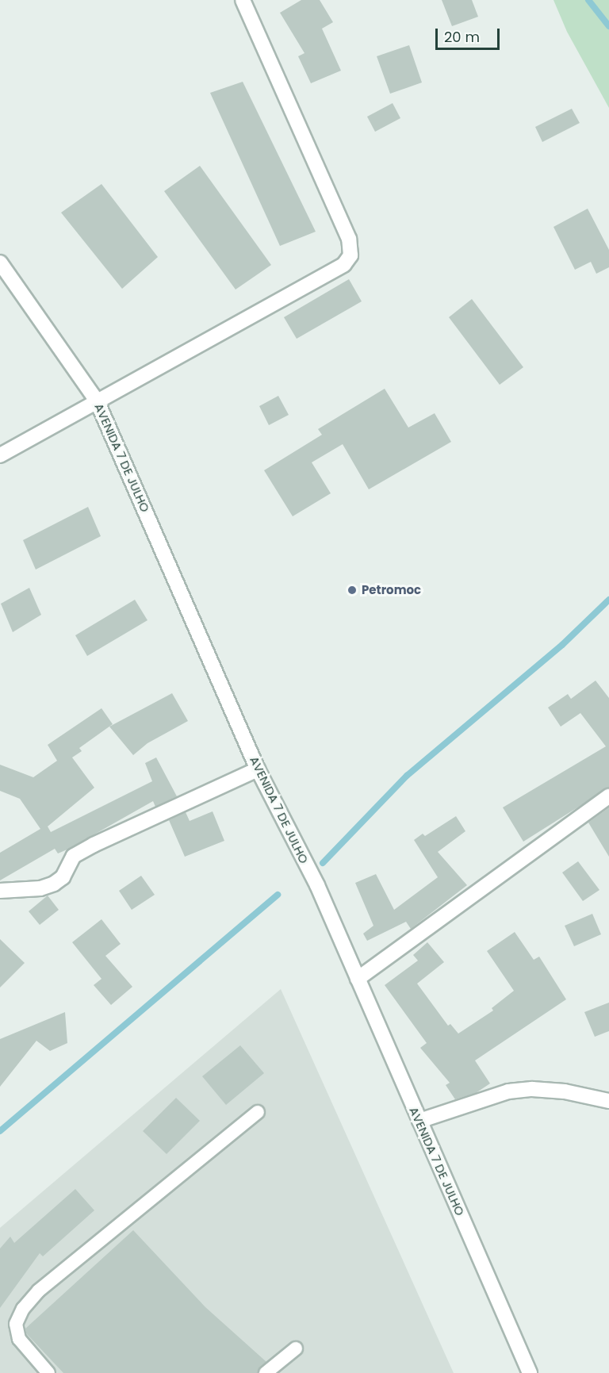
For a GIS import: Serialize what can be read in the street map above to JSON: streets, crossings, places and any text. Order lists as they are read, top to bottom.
{
  "streets": {
    "street": ["AVENIDA 7 DE JULHO"]
  },
  "places": ["Petromoc"],
  "scale_bar": "20 m"
}
